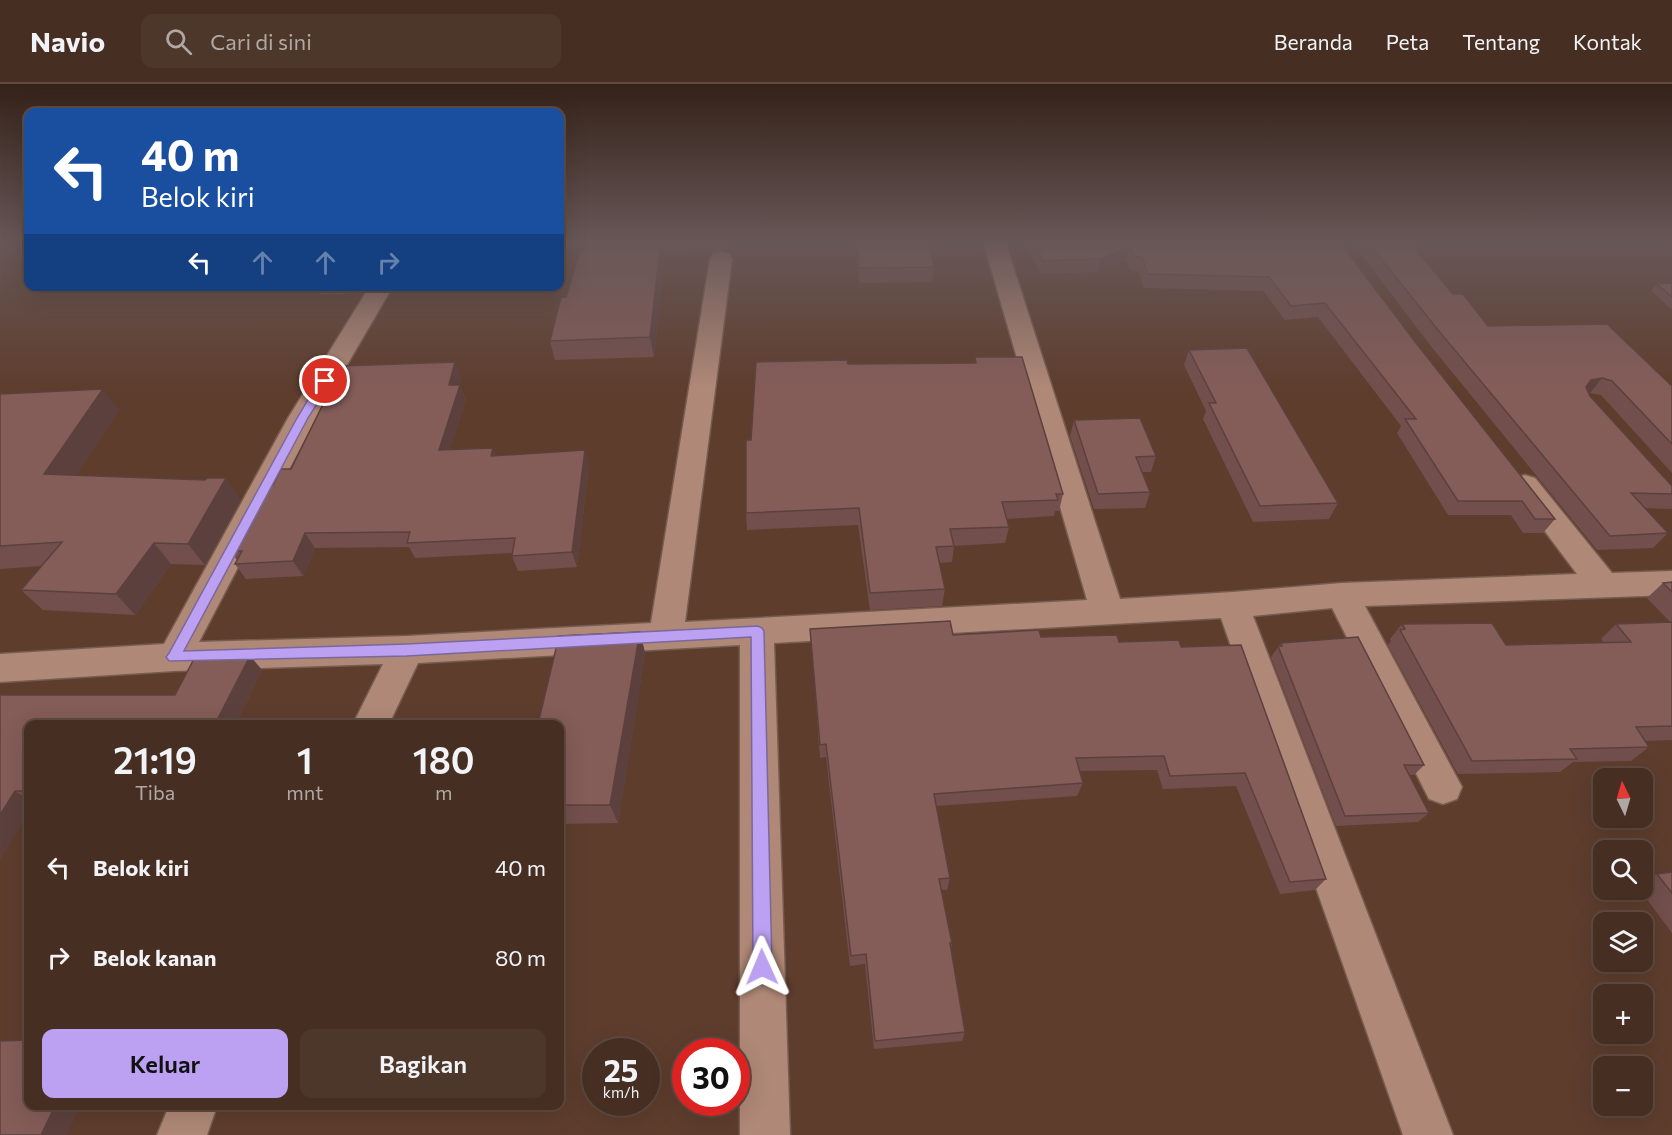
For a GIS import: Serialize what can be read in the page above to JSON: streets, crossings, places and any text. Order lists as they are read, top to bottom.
{
  "north": "top",
  "page": {
    "header": "Navio",
    "search": "Cari di sini",
    "nav": [
      "Beranda",
      "Peta",
      "Tentang",
      "Kontak"
    ],
    "turn": ["40 m", "Belok kiri"],
    "eta": [
      "21:19",
      "Tiba",
      "1",
      "mnt",
      "180",
      "m"
    ],
    "map_buttons": ["+", "−"],
    "list": [
      {
        "name": "Belok kiri",
        "value": "40 m"
      },
      {
        "name": "Belok kanan",
        "value": "80 m"
      }
    ],
    "buttons": ["Keluar", "Bagikan"],
    "speed": "25 km/h",
    "limit": "30"
  }
}
